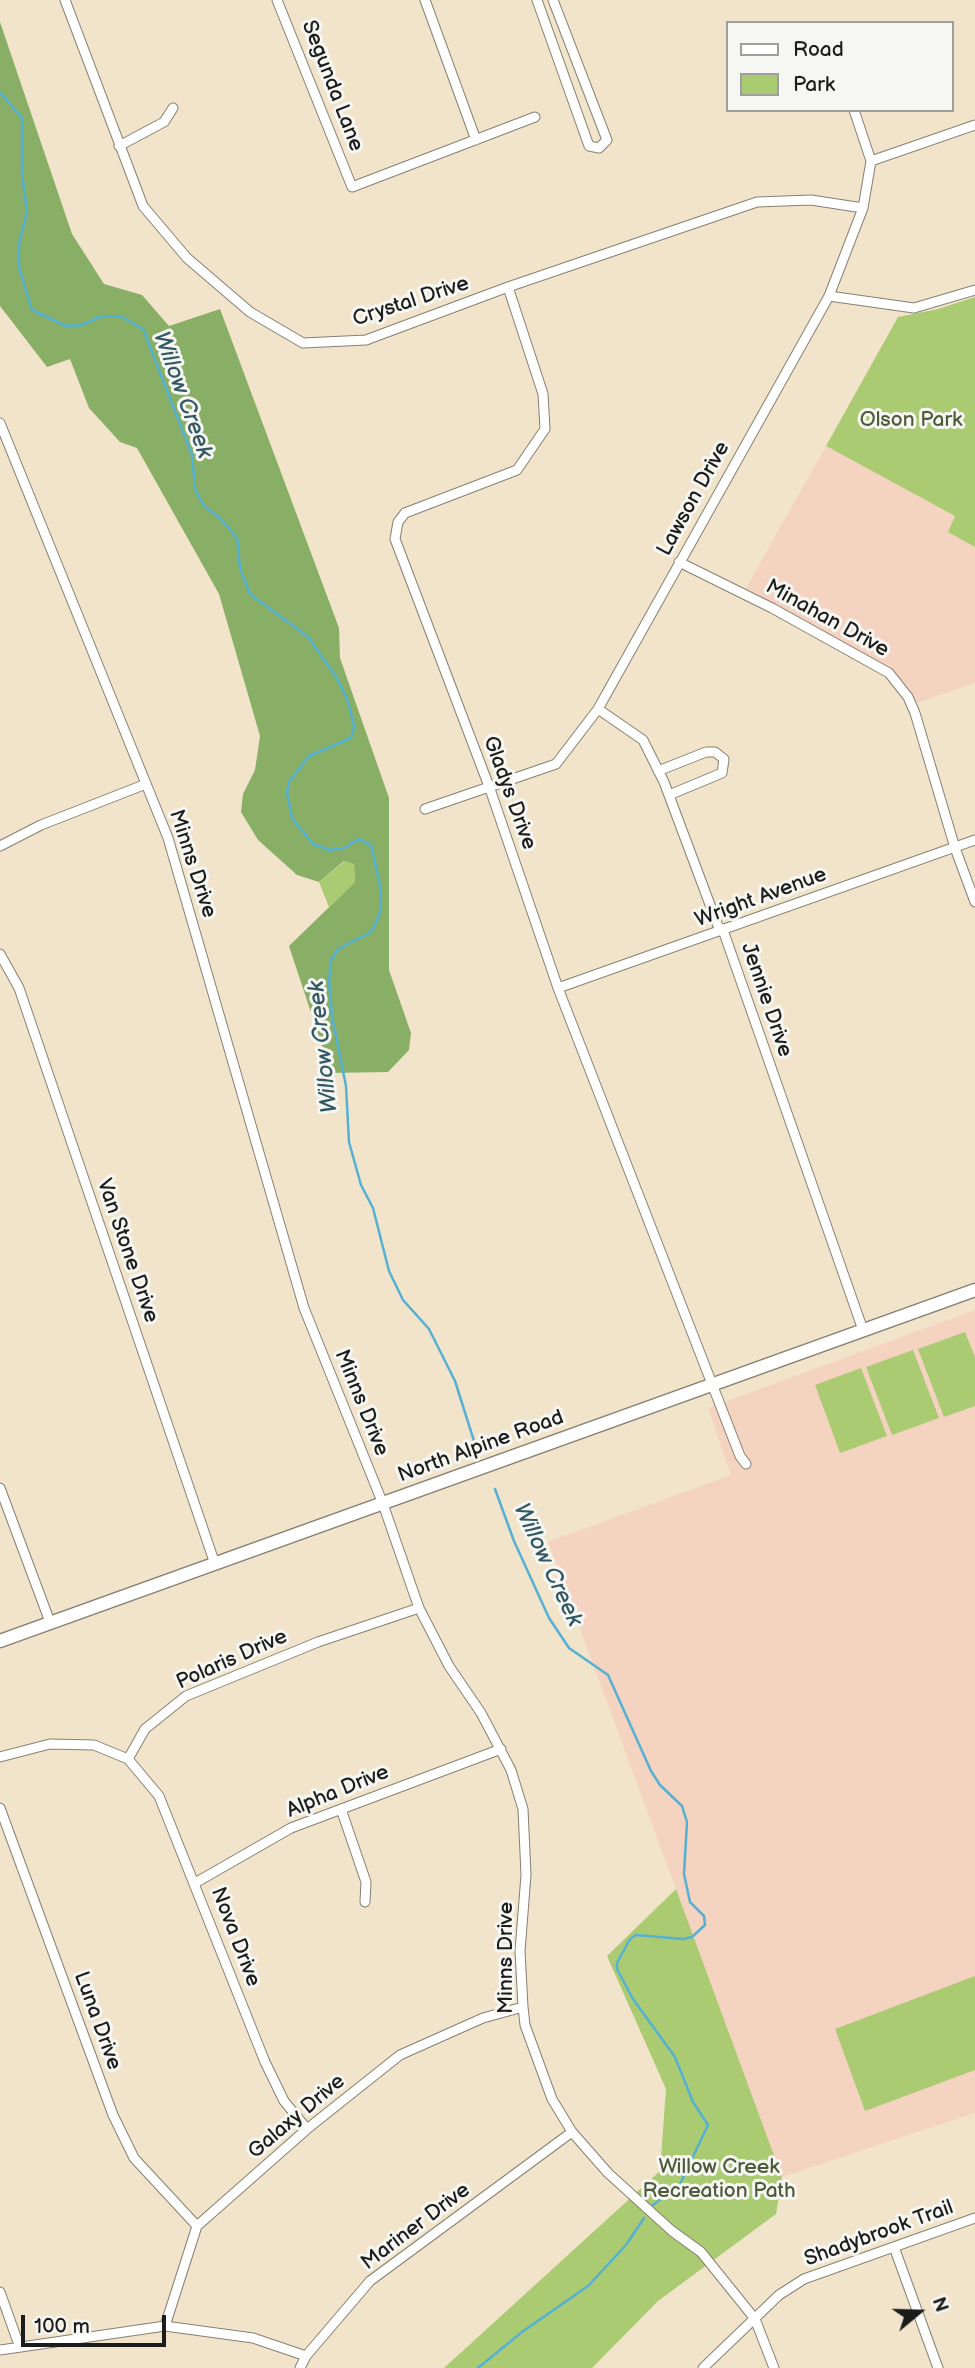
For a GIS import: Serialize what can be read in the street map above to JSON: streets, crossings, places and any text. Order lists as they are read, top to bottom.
{
  "streets": {
    "main road": ["North Alpine Road"],
    "street": [
      "Segunda Lane",
      "Crystal Drive",
      "Lawson Drive",
      "Minahan Drive",
      "Gladys Drive",
      "Minns Drive",
      "Wright Avenue",
      "Jennie Drive",
      "Van Stone Drive",
      "Polaris Drive",
      "Alpha Drive",
      "Nova Drive",
      "Luna Drive",
      "Galaxy Drive",
      "Mariner Drive",
      "Shadybrook Trail"
    ]
  },
  "crossings": [
    ["Crystal Drive", "Lawson Drive"],
    ["Crystal Drive", "Gladys Drive"],
    ["Lawson Drive", "Minahan Drive"],
    ["Lawson Drive", "Gladys Drive"],
    ["Lawson Drive", "Jennie Drive"],
    ["Minahan Drive", "Wright Avenue"],
    ["Gladys Drive", "Wright Avenue"],
    ["Gladys Drive", "North Alpine Road"],
    ["Minns Drive", "North Alpine Road"],
    ["Minns Drive", "Polaris Drive"],
    ["Minns Drive", "Alpha Drive"],
    ["Minns Drive", "Galaxy Drive"],
    ["Minns Drive", "Mariner Drive"],
    ["Minns Drive", "Shadybrook Trail"],
    ["Wright Avenue", "Jennie Drive"],
    ["Jennie Drive", "North Alpine Road"],
    ["Van Stone Drive", "North Alpine Road"],
    ["Polaris Drive", "Nova Drive"],
    ["Alpha Drive", "Nova Drive"],
    ["Nova Drive", "Galaxy Drive"],
    ["Luna Drive", "Galaxy Drive"]
  ],
  "water": ["Willow Creek"],
  "parks": ["Olson Park", "Willow Creek Recreation Path"],
  "legend": ["Road", "Park"],
  "scale_bar": "100 m",
  "north": "right"
}
